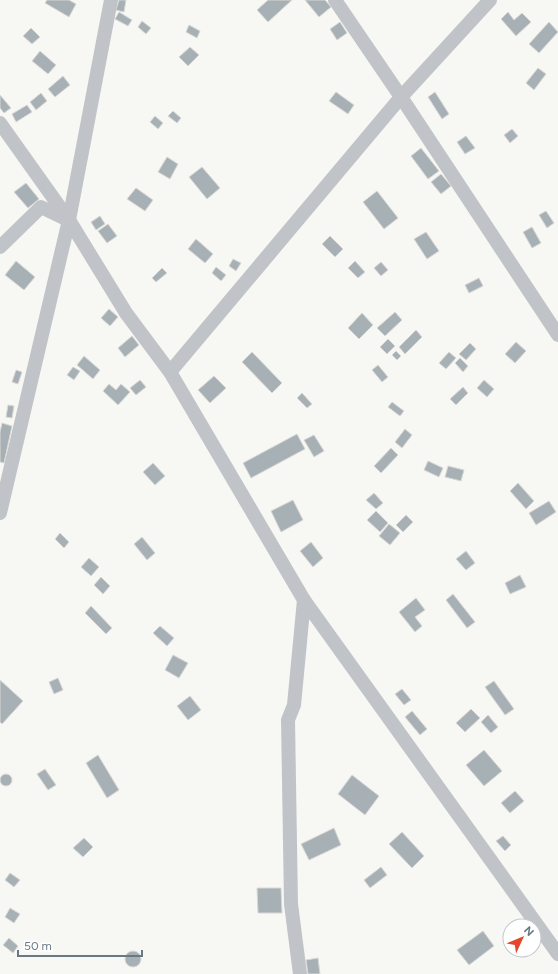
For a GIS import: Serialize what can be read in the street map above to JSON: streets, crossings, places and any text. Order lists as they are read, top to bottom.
{
  "scale_bar": "50 m",
  "north": "top right"
}
